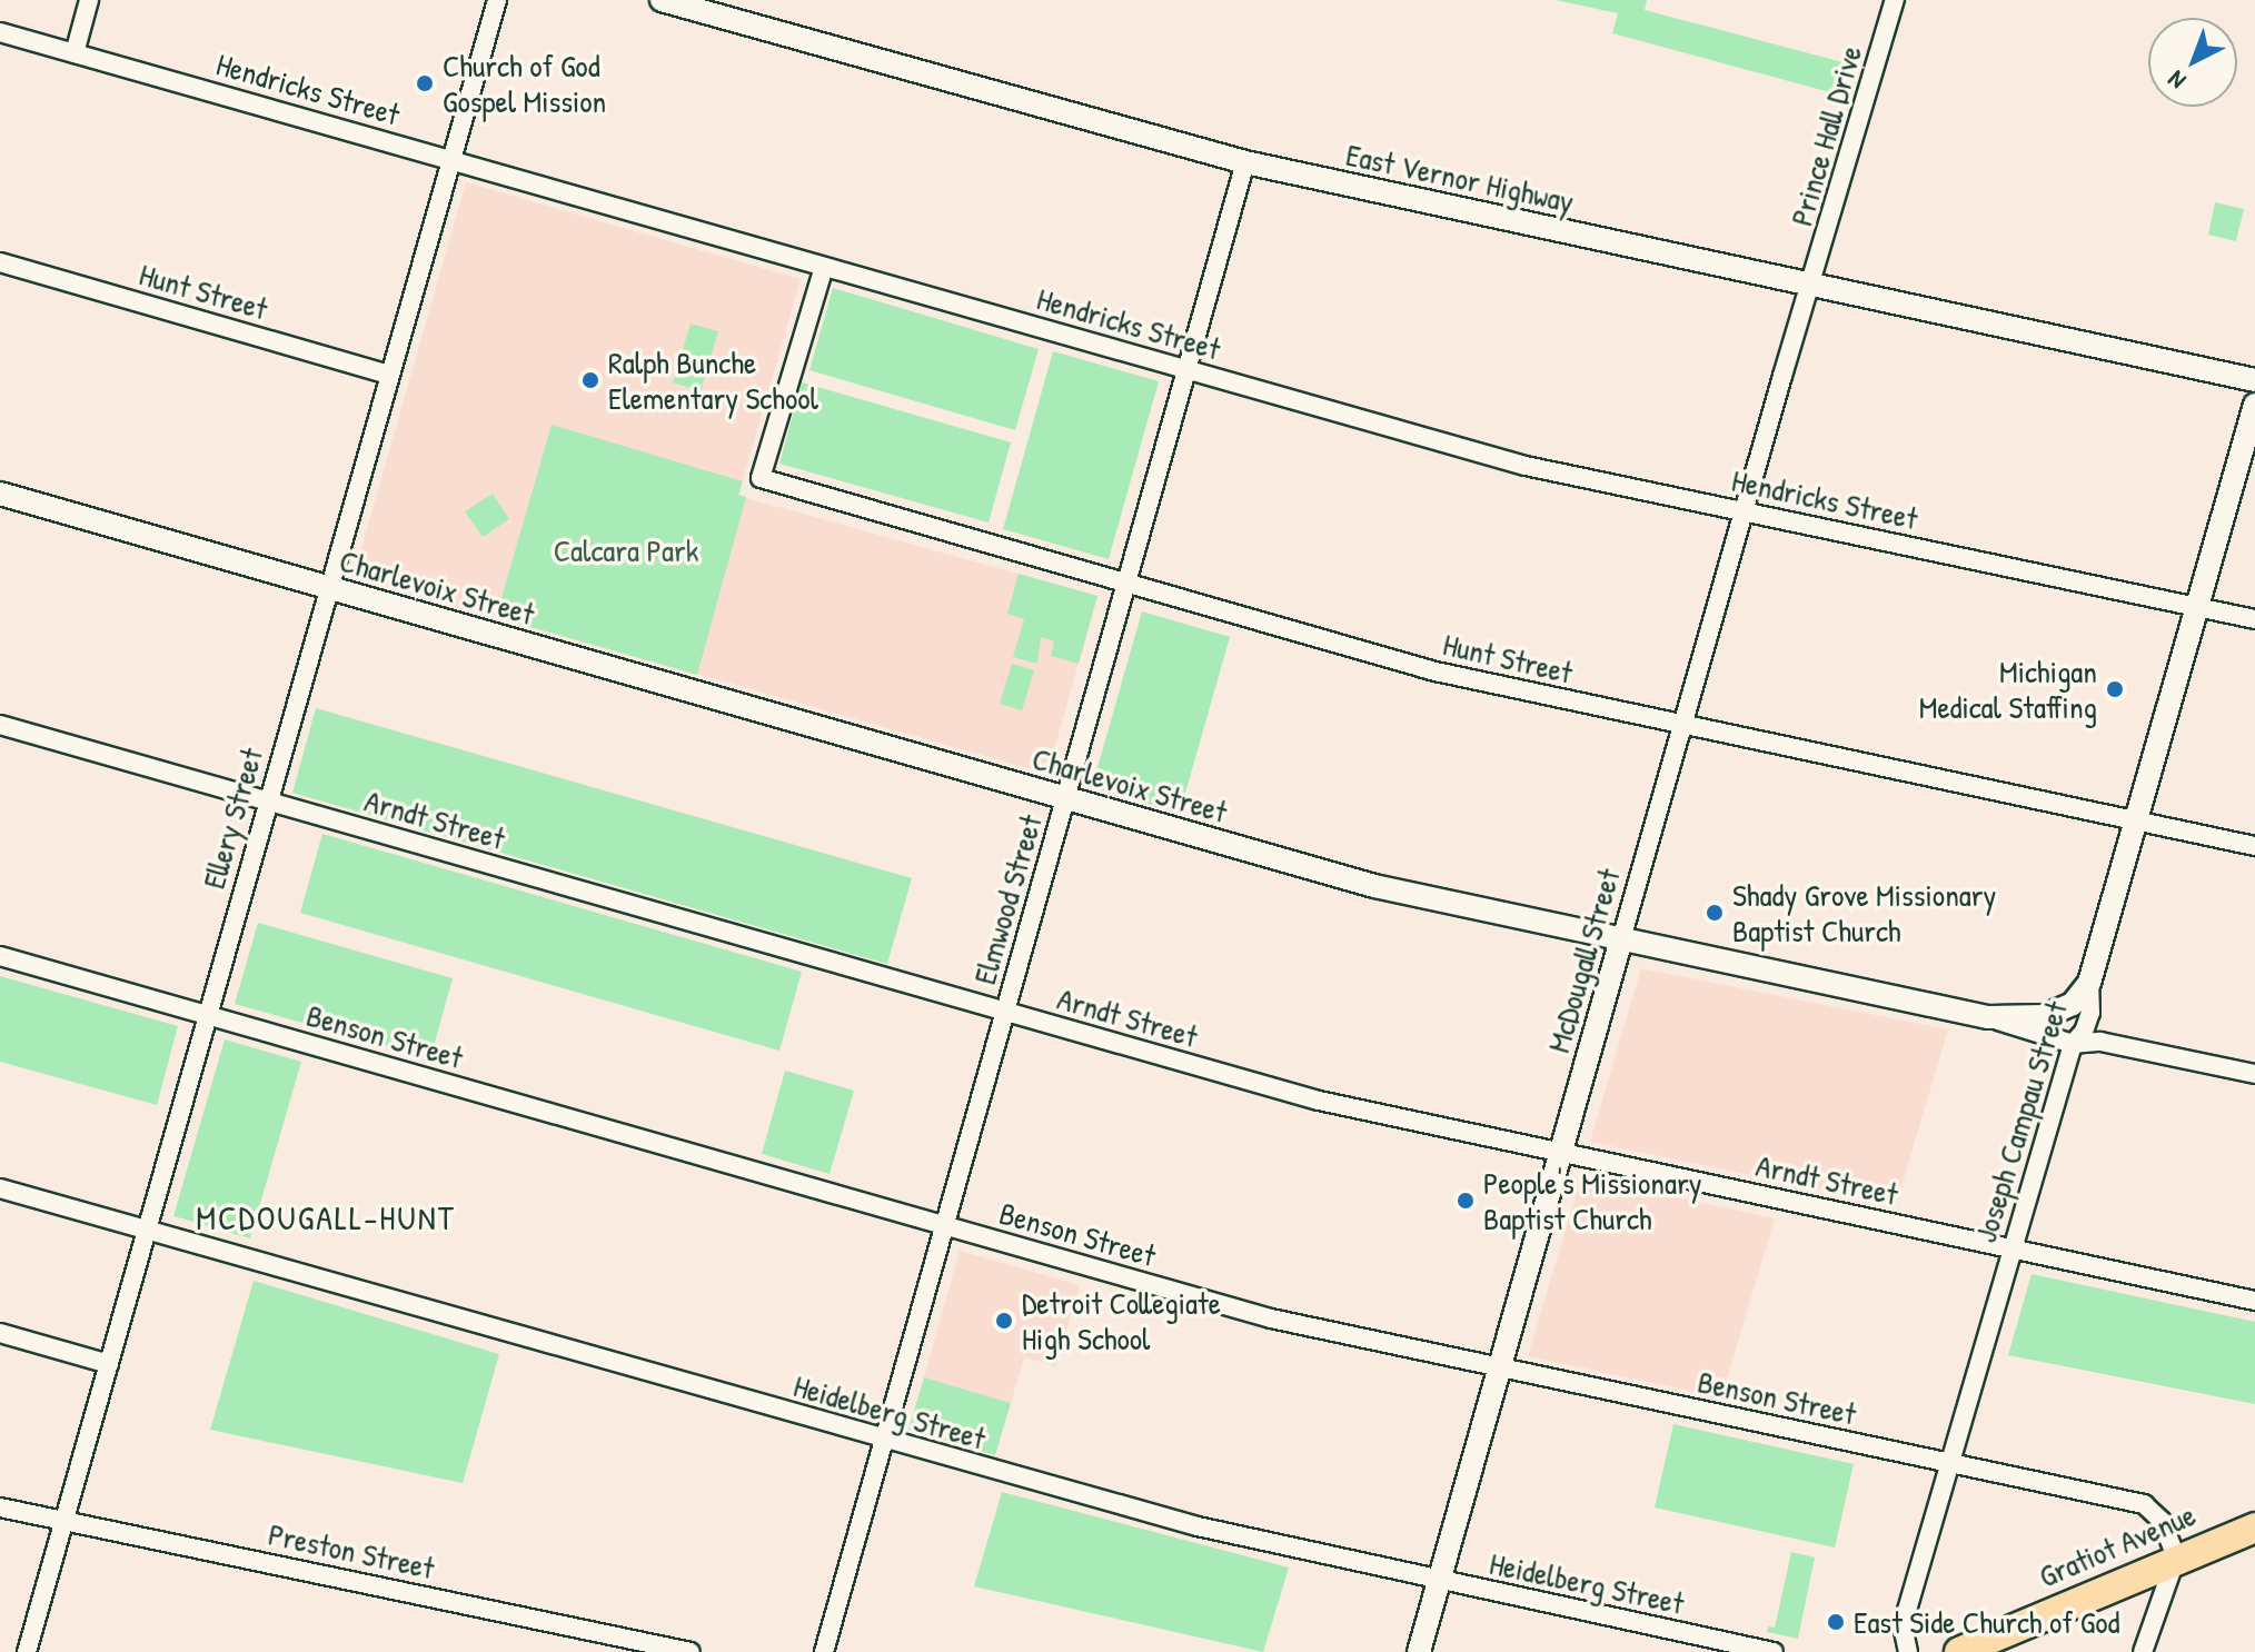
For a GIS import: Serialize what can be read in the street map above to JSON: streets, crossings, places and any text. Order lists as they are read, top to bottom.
{
  "streets": {
    "main road": ["Gratiot Avenue"],
    "street": [
      "Hendricks Street",
      "Prince Hall Drive",
      "East Vernor Highway",
      "Hunt Street",
      "Charlevoix Street",
      "Ellery Street",
      "Arndt Street",
      "Elmwood Street",
      "McDougall Street",
      "Benson Street",
      "Joseph Campau Street",
      "Heidelberg Street",
      "Preston Street"
    ]
  },
  "crossings": [
    ["Hendricks Street", "Hunt Street"],
    ["Hendricks Street", "Ellery Street"],
    ["Hendricks Street", "Elmwood Street"],
    ["Hendricks Street", "McDougall Street"],
    ["Hendricks Street", "Joseph Campau Street"],
    ["Prince Hall Drive", "East Vernor Highway"],
    ["Prince Hall Drive", "McDougall Street"],
    ["East Vernor Highway", "Elmwood Street"],
    ["East Vernor Highway", "McDougall Street"],
    ["Hunt Street", "Ellery Street"],
    ["Hunt Street", "Elmwood Street"],
    ["Hunt Street", "McDougall Street"],
    ["Hunt Street", "Joseph Campau Street"],
    ["Charlevoix Street", "Ellery Street"],
    ["Charlevoix Street", "Elmwood Street"],
    ["Charlevoix Street", "McDougall Street"],
    ["Charlevoix Street", "Joseph Campau Street"],
    ["Ellery Street", "Arndt Street"],
    ["Ellery Street", "Benson Street"],
    ["Ellery Street", "Heidelberg Street"],
    ["Ellery Street", "Preston Street"],
    ["Arndt Street", "Elmwood Street"],
    ["Arndt Street", "McDougall Street"],
    ["Arndt Street", "Joseph Campau Street"],
    ["Elmwood Street", "Benson Street"],
    ["Elmwood Street", "Heidelberg Street"],
    ["McDougall Street", "Benson Street"],
    ["McDougall Street", "Heidelberg Street"],
    ["Benson Street", "Joseph Campau Street"],
    ["Benson Street", "Gratiot Avenue"]
  ],
  "districts": ["MCDOUGALL-HUNT"],
  "parks": ["Calcara Park"],
  "places": [
    "Church of God Gospel Mission",
    "Ralph Bunche Elementary School",
    "Michigan Medical Staffing",
    "Shady Grove Missionary Baptist Church",
    "People's Missionary Baptist Church",
    "Detroit Collegiate High School",
    "East Side Church of God"
  ],
  "north": "bottom left"
}
